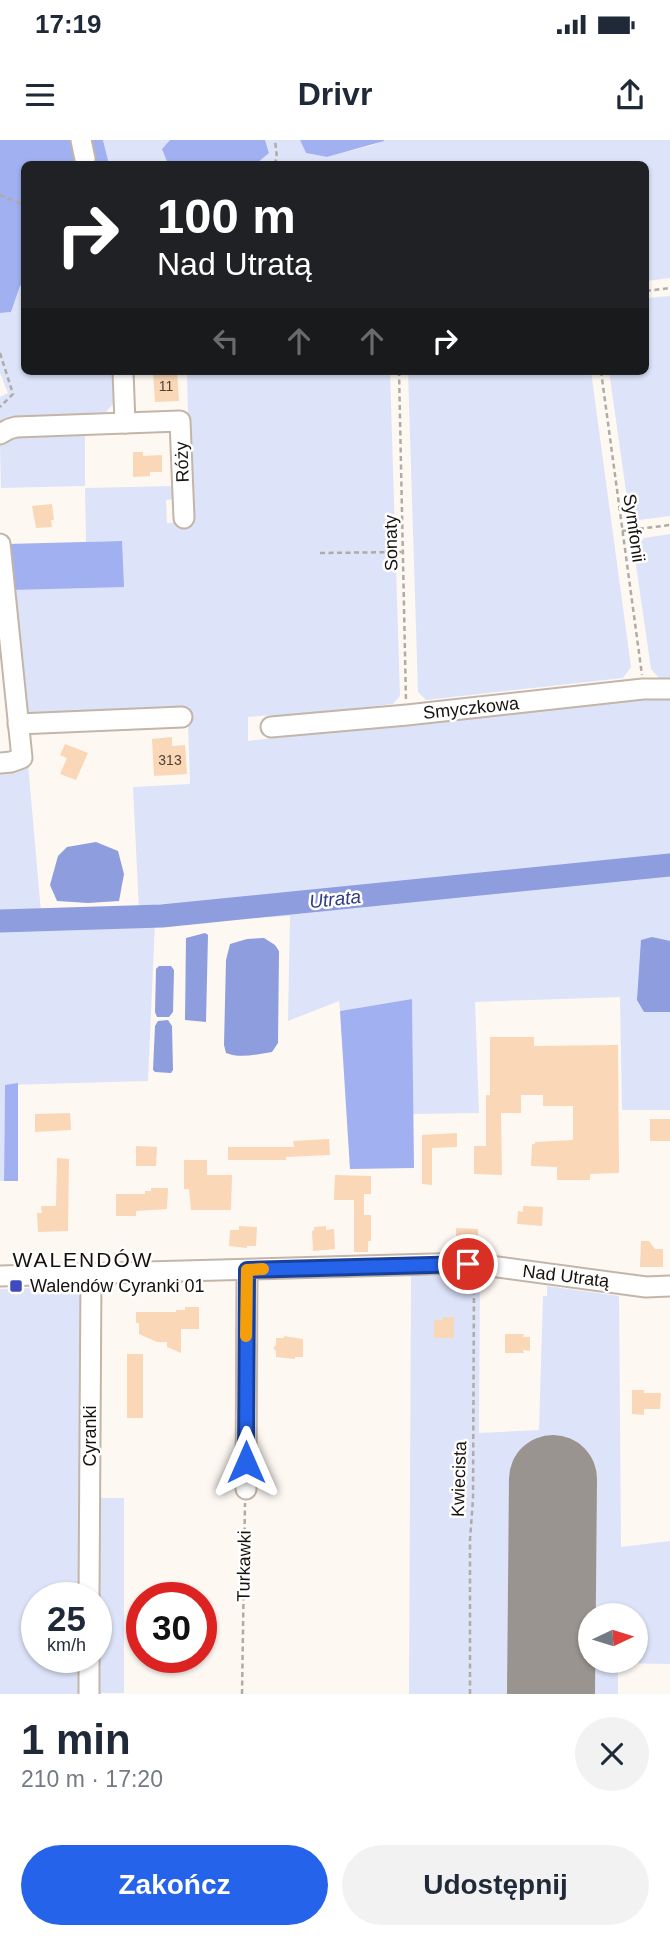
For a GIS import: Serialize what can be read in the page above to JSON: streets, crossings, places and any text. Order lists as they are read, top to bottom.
{
  "streets": {
    "street": [
      "Róży",
      "Smyczkowa",
      "Nad Utratą",
      "Cyranki"
    ],
    "path": [
      "Symfonii",
      "Sonaty",
      "Kwiecista",
      "Turkawki"
    ]
  },
  "crossings": [
    ["Symfonii", "Smyczkowa"],
    ["Sonaty", "Smyczkowa"],
    ["Nad Utratą", "Cyranki"],
    ["Nad Utratą", "Kwiecista"]
  ],
  "districts": ["WALENDÓW"],
  "water": ["Utrata"],
  "places": {
    "transit": ["Walendów Cyranki 01"]
  },
  "house_numbers": ["11", "313"],
  "north": "right",
  "page": {
    "status": "17:19",
    "header": "Drivr",
    "turn": ["100 m", "Nad Utratą"],
    "speed": "25 km/h",
    "limit": "30",
    "heading": ["1 min", "210 m · 17:20"],
    "buttons": ["Zakończ", "Udostępnij"]
  }
}
